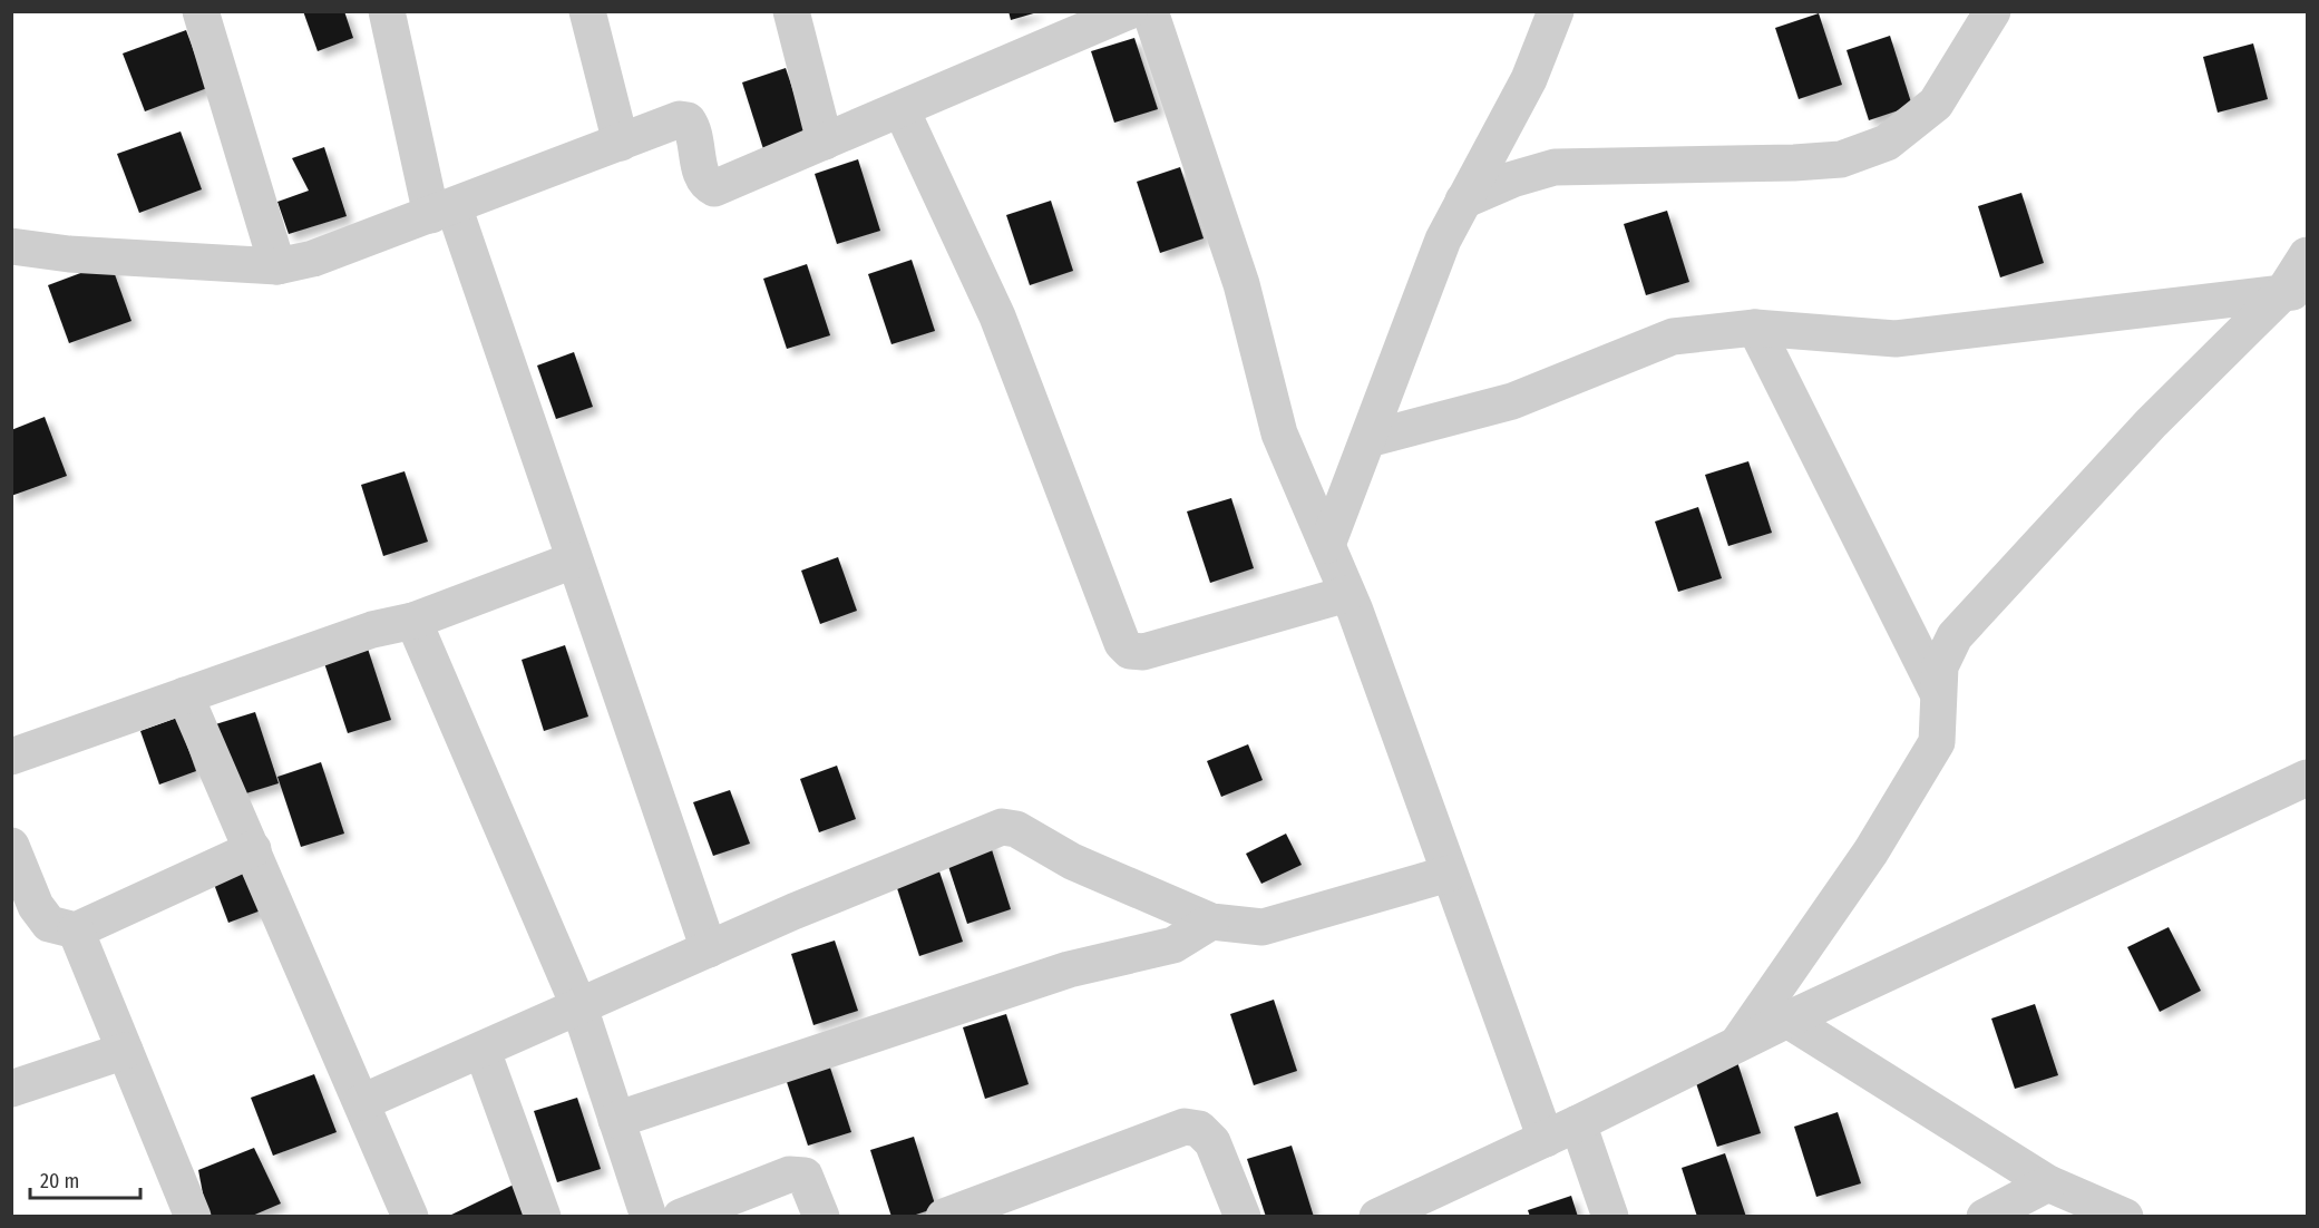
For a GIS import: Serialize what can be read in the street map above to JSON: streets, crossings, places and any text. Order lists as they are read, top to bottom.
{
  "scale_bar": "20 m"
}
